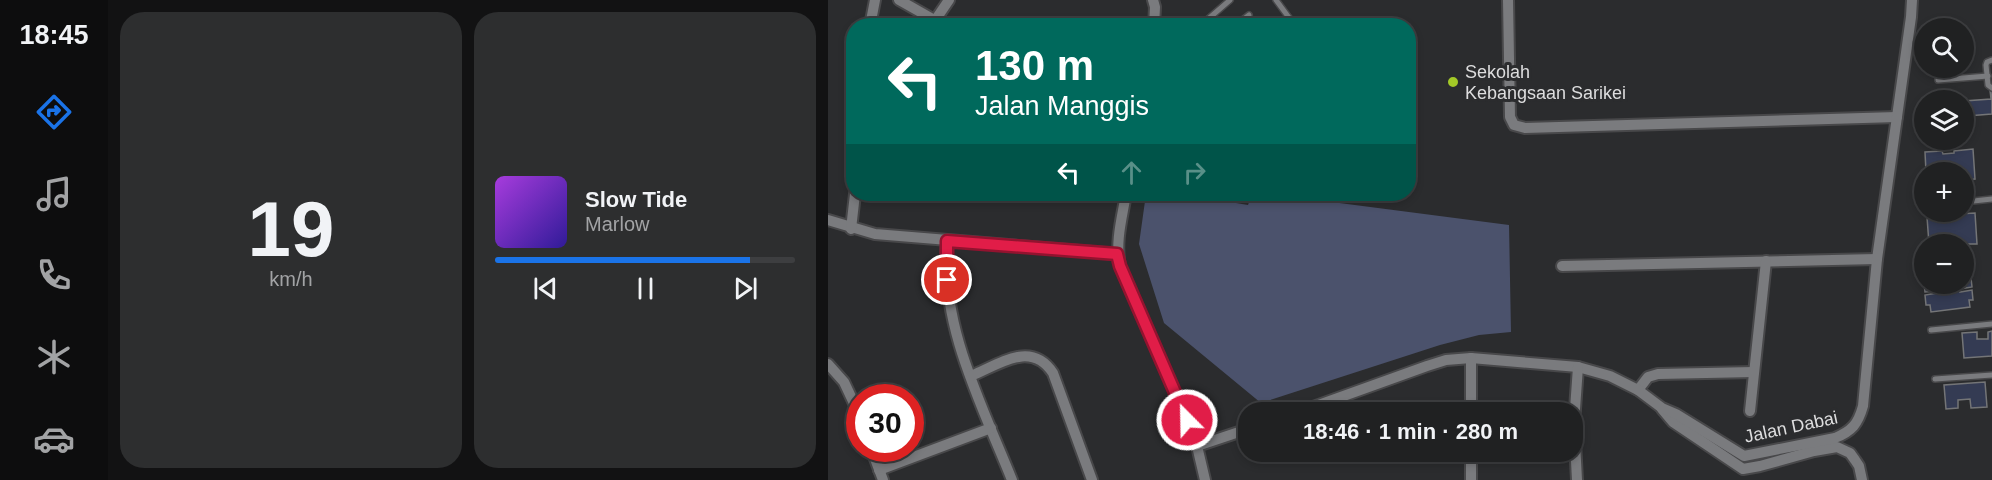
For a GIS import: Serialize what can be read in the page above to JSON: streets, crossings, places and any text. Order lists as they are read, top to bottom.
{
  "streets": {
    "street": ["Jalan Dabai"]
  },
  "places": ["Sekolah Kebangsaan Sarikei"],
  "page": {
    "tabs": "18:45",
    "tile": ["19", "km/h"],
    "map_buttons": ["+", "−"],
    "turn": ["130 m", "Jalan Manggis"],
    "song": ["Slow Tide", "Marlow"],
    "limit": "30",
    "trip": "18:46 · 1 min · 280 m"
  }
}
